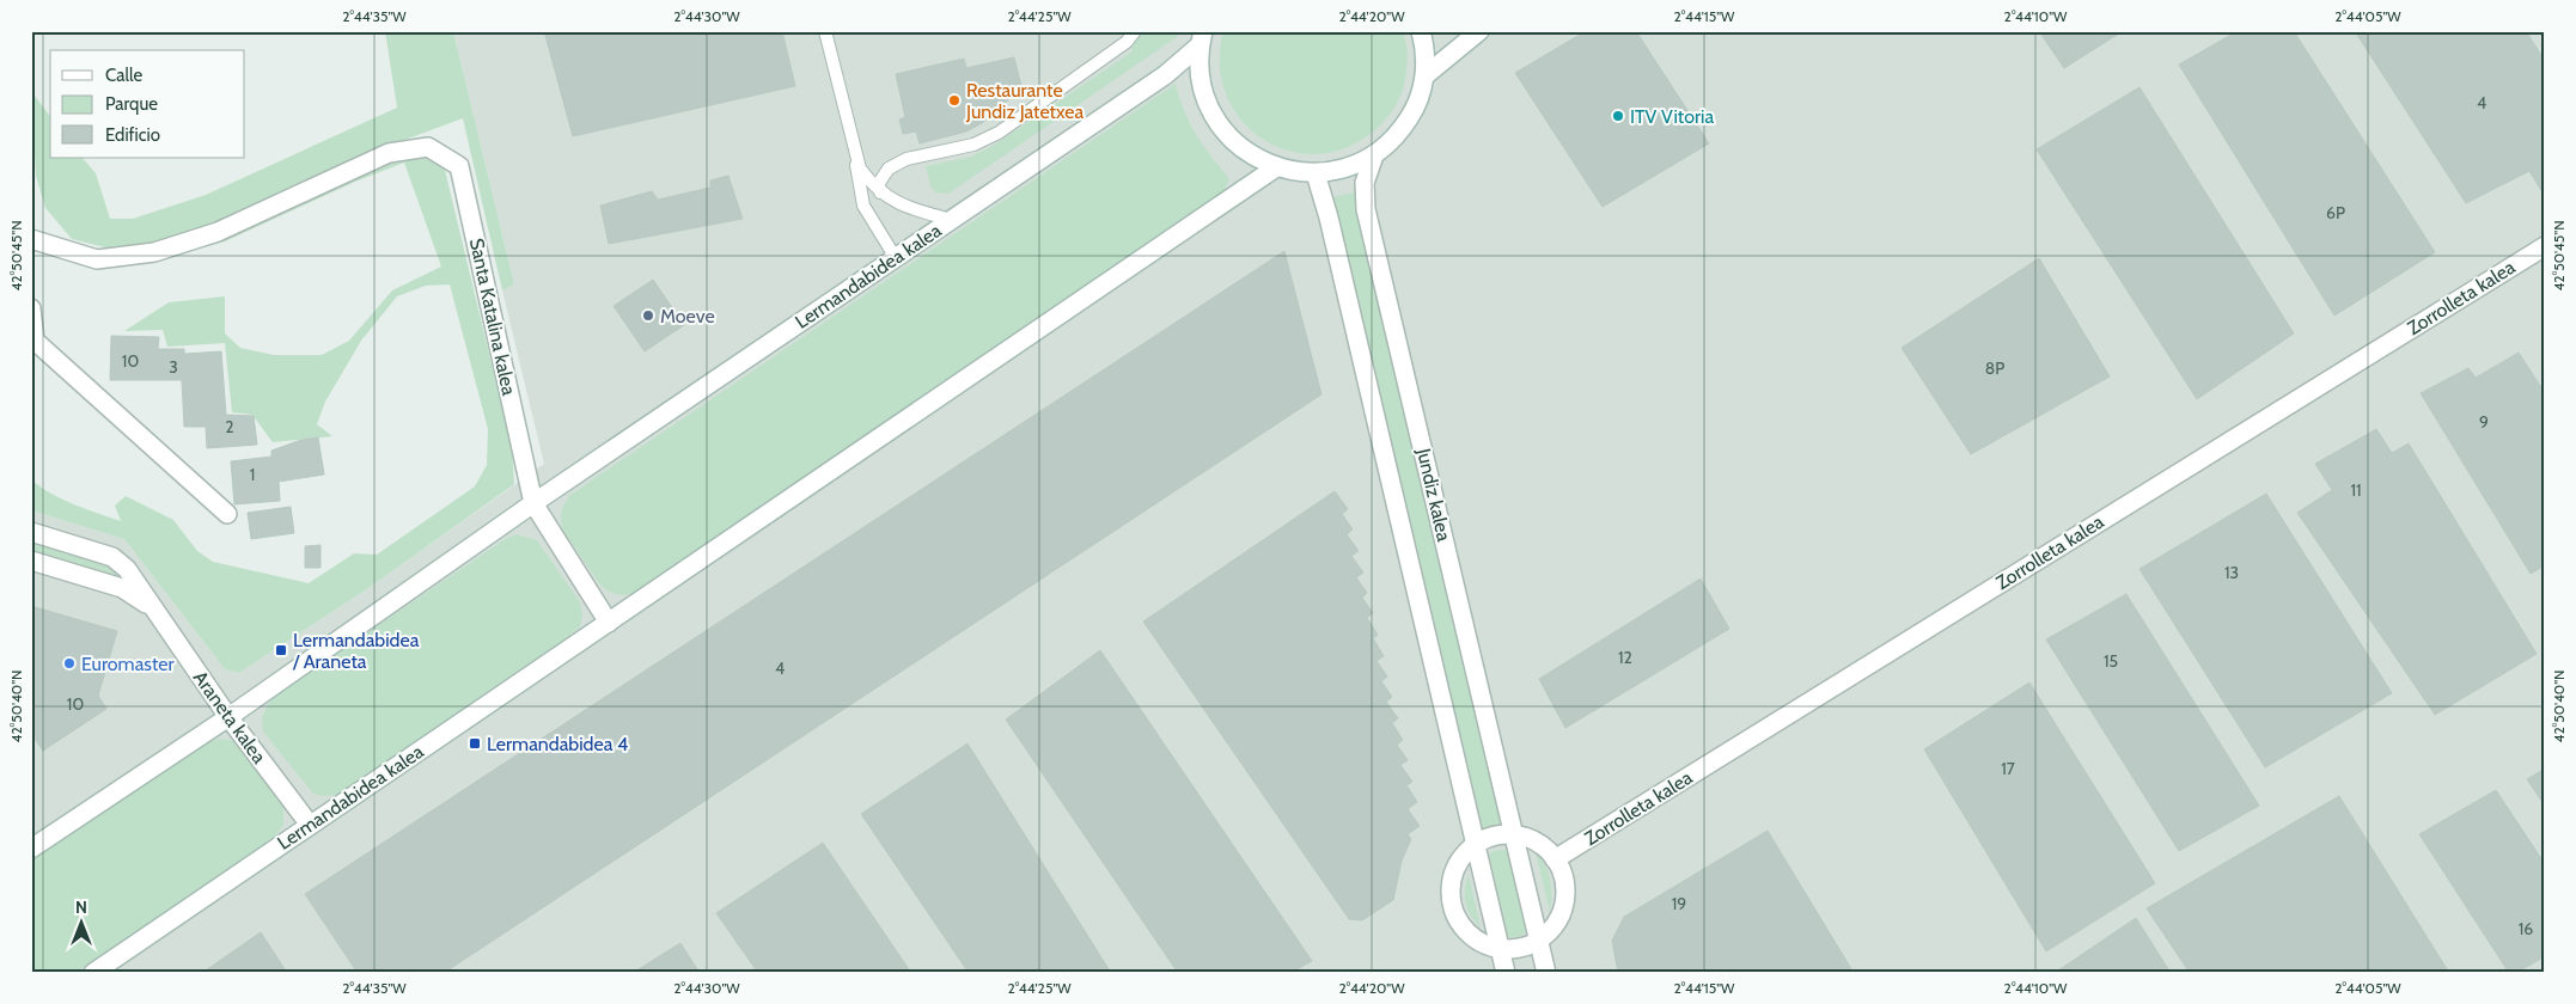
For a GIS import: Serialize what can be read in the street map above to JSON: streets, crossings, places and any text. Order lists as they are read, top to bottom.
{
  "streets": {
    "street": [
      "Lermandabidea kalea",
      "Zorrolleta kalea",
      "Santa Katalina kalea",
      "Jundiz kalea",
      "Araneta kalea"
    ]
  },
  "crossings": [
    ["Lermandabidea kalea", "Santa Katalina kalea"],
    ["Lermandabidea kalea", "Araneta kalea"]
  ],
  "places": {
    "other": [
      "Restaurante Jundiz Jatetxea",
      "ITV Vitoria",
      "Moeve",
      "Euromaster"
    ],
    "transit": ["Lermandabidea / Araneta", "Lermandabidea 4"]
  },
  "house_numbers": [
    "4",
    "6P",
    "10",
    "3",
    "8P",
    "9",
    "2",
    "1",
    "11",
    "13",
    "12",
    "15",
    "4",
    "10",
    "17",
    "19",
    "16"
  ],
  "legend": ["Calle", "Parque", "Edificio"],
  "north": "top",
  "coordinates": [
    "2°44'35\"W",
    "2°44'30\"W",
    "2°44'25\"W",
    "2°44'20\"W",
    "2°44'15\"W",
    "2°44'10\"W",
    "2°44'05\"W",
    "42°50'45\"N",
    "42°50'40\"N"
  ]
}
